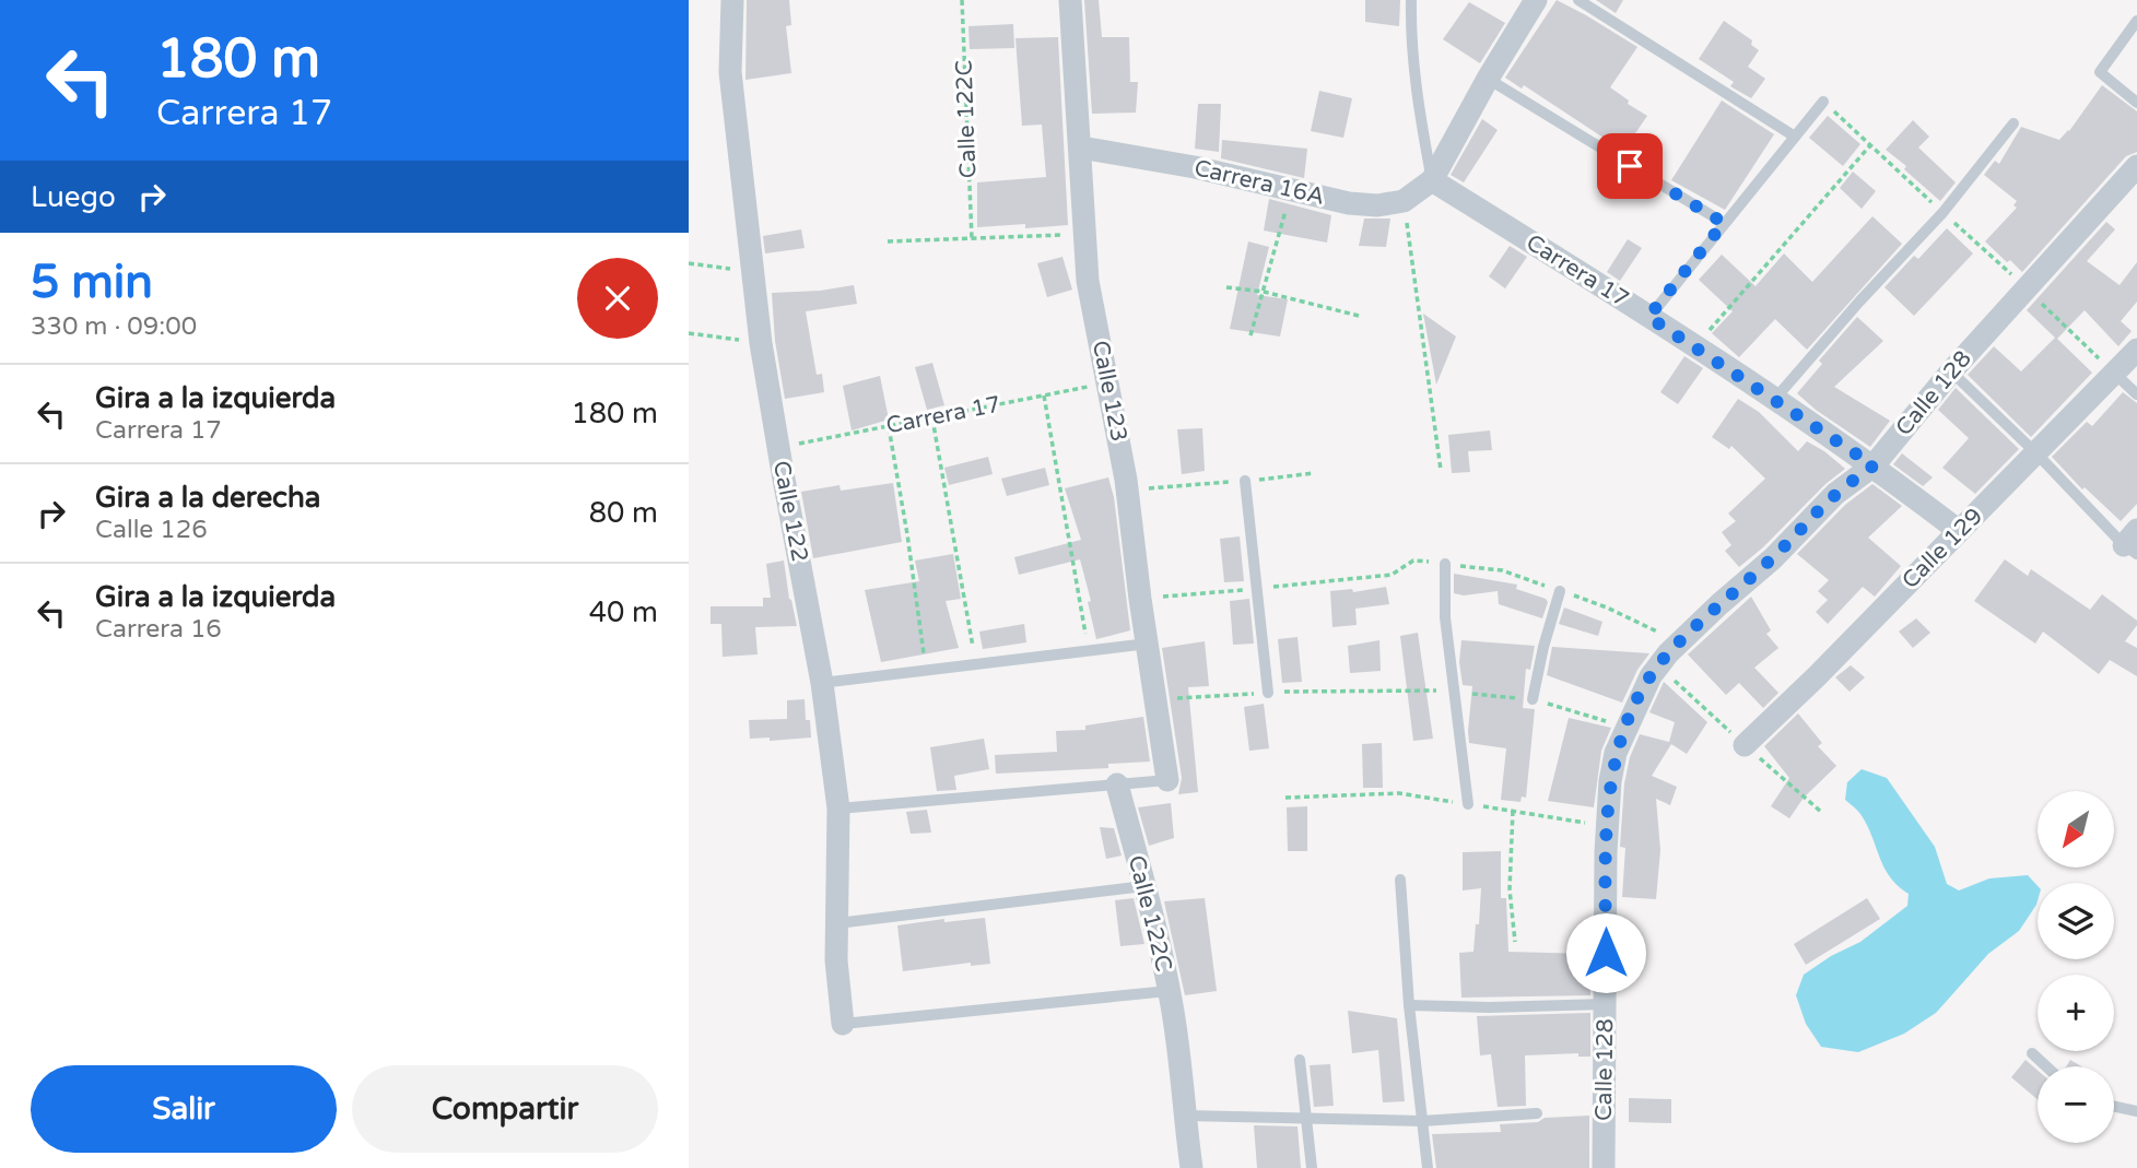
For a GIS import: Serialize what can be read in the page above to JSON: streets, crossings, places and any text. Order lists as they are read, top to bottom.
{
  "streets": {
    "street": [
      "Calle 122C",
      "Carrera 16A",
      "Carrera 17",
      "Calle 123",
      "Calle 128",
      "Calle 122",
      "Calle 129"
    ]
  },
  "crossings": [
    ["Carrera 16A", "Calle 123"],
    ["Carrera 17", "Calle 123"],
    ["Carrera 17", "Calle 128"],
    ["Carrera 17", "Calle 122"],
    ["Carrera 17", "Calle 129"]
  ],
  "north": "bottom left",
  "page": {
    "turn": ["180 m", "Carrera 17"],
    "then": "Luego",
    "heading": ["5 min", "330 m · 09:00"],
    "list": [
      {
        "name": "Gira a la izquierda",
        "note": "Carrera 17",
        "value": "180 m"
      },
      {
        "name": "Gira a la derecha",
        "note": "Calle 126",
        "value": "80 m"
      },
      {
        "name": "Gira a la izquierda",
        "note": "Carrera 16",
        "value": "40 m"
      }
    ],
    "map_buttons": ["+", "−"],
    "buttons": ["Salir", "Compartir"]
  }
}
